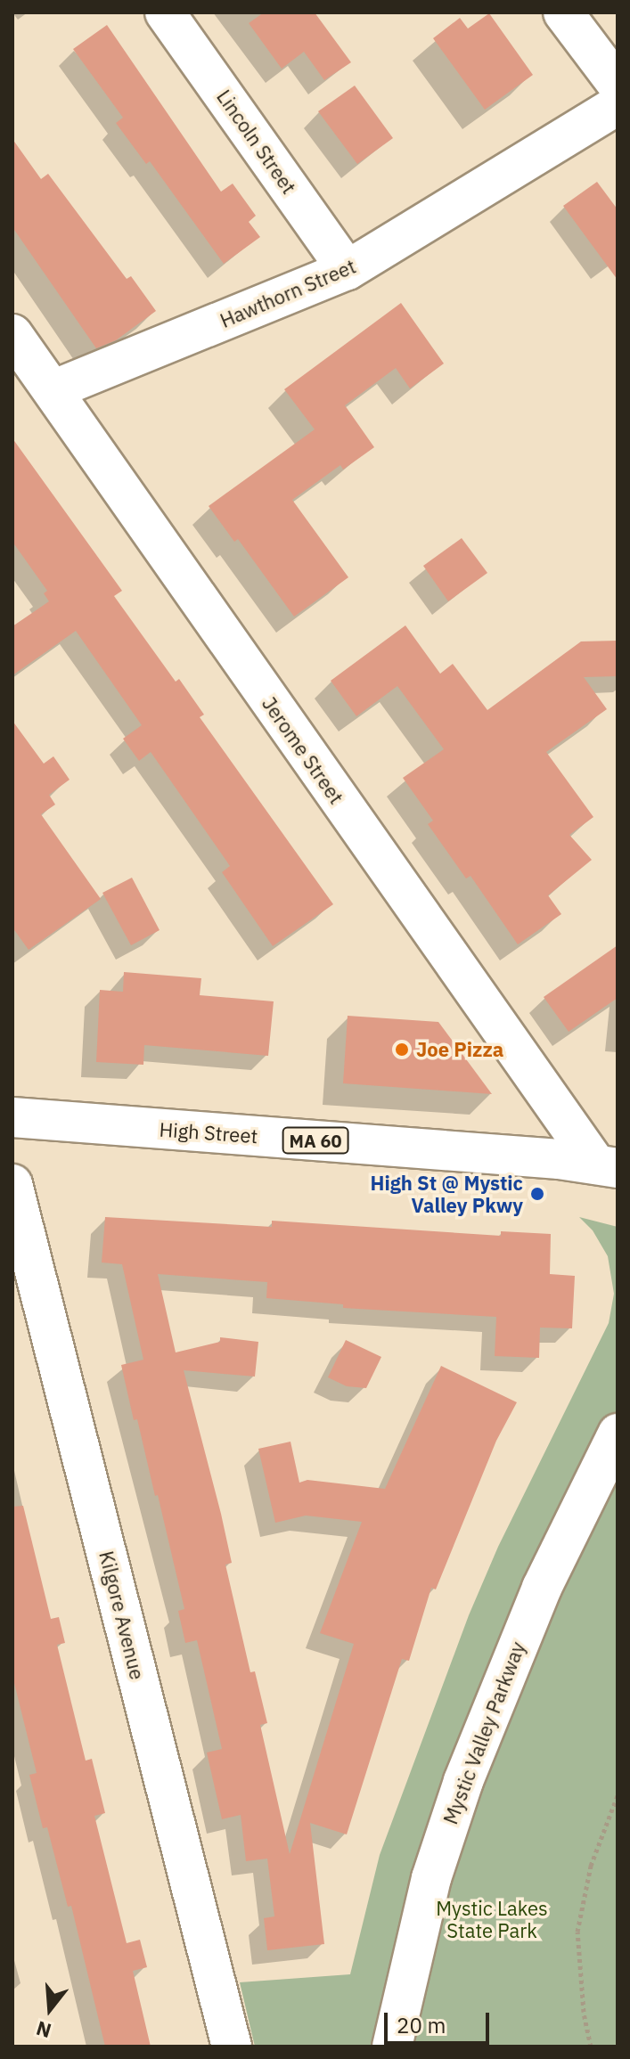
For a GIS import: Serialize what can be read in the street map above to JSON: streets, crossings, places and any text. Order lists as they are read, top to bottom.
{
  "streets": {
    "street": [
      "Lincoln Street",
      "Hawthorn Street",
      "Jerome Street",
      "High Street",
      "MA 60",
      "Kilgore Avenue",
      "Mystic Valley Parkway"
    ]
  },
  "crossings": [
    ["Lincoln Street", "Hawthorn Street"],
    ["Hawthorn Street", "Jerome Street"],
    ["Jerome Street", "High Street"]
  ],
  "parks": ["Mystic Lakes State Park"],
  "places": ["Joe Pizza", "High St @ Mystic Valley Pkwy"],
  "scale_bar": "20 m",
  "north": "bottom"
}
